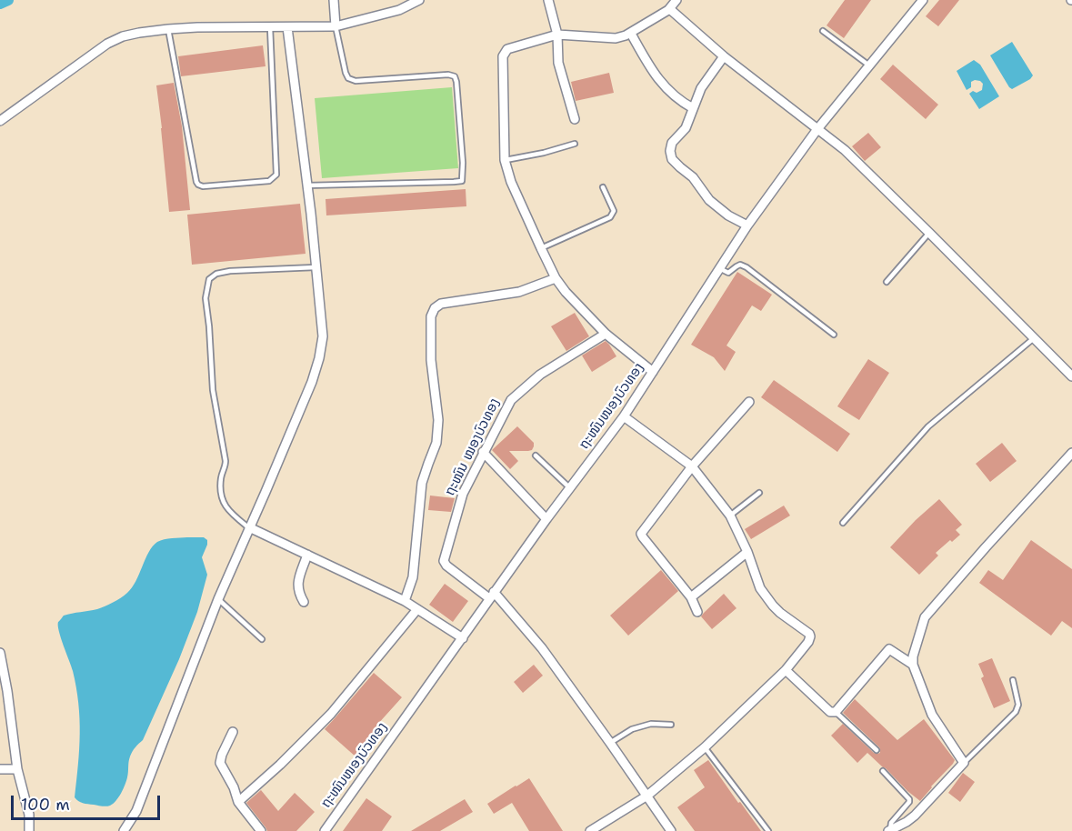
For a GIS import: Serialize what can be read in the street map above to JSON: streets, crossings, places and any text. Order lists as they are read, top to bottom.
{
  "streets": {
    "street": ["ຖະໜົນໜອງບົວທອງ", "ຖະໜົນ ໝອງບົວທອງ"]
  },
  "crossings": [
    ["ຖະໜົນໜອງບົວທອງ", "ຖະໜົນ ໝອງບົວທອງ"]
  ],
  "scale_bar": "100 m"
}
